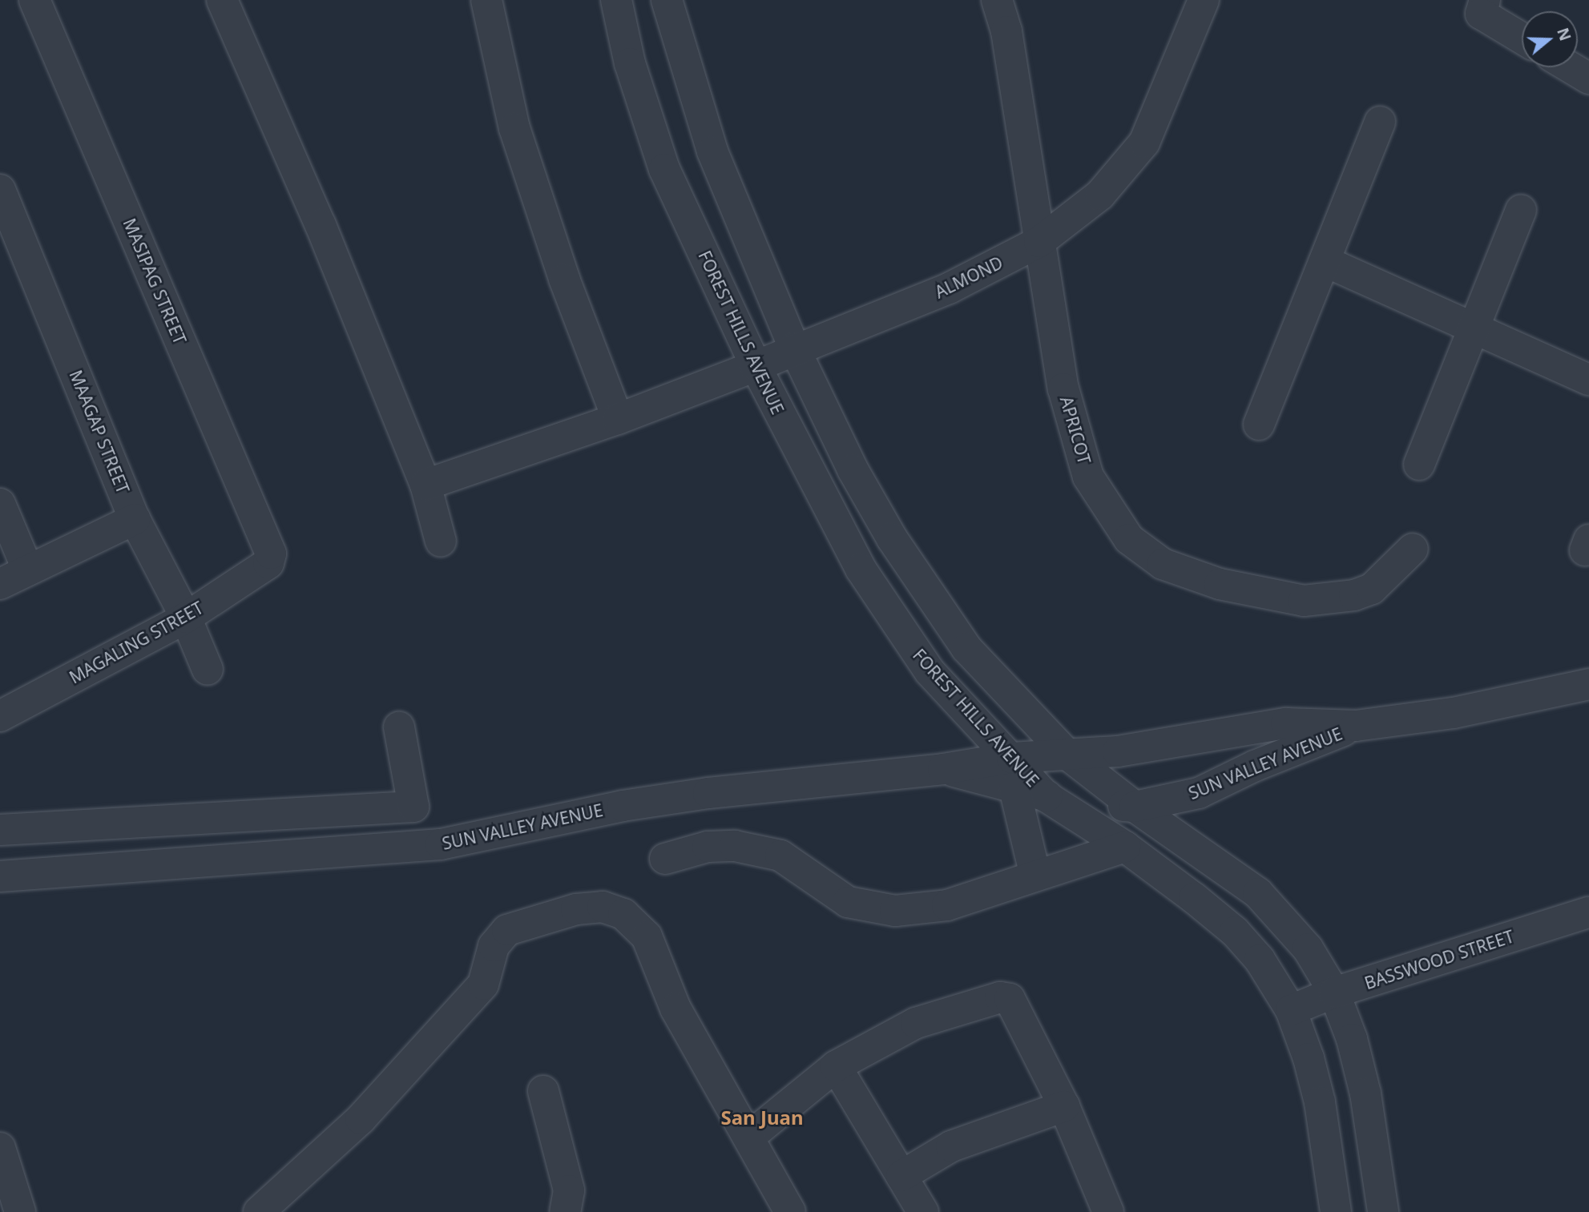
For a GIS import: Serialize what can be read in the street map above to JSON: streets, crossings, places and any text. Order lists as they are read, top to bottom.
{
  "streets": {
    "street": [
      "ALMOND",
      "MASIPAG STREET",
      "FOREST HILLS AVENUE",
      "APRICOT",
      "MAAGAP STREET",
      "MAGALING STREET",
      "SUN VALLEY AVENUE",
      "BASSWOOD STREET"
    ]
  },
  "crossings": [
    ["ALMOND", "FOREST HILLS AVENUE"],
    ["ALMOND", "APRICOT"],
    ["MASIPAG STREET", "MAGALING STREET"],
    ["FOREST HILLS AVENUE", "SUN VALLEY AVENUE"],
    ["FOREST HILLS AVENUE", "BASSWOOD STREET"],
    ["MAAGAP STREET", "MAGALING STREET"]
  ],
  "districts": ["San Juan"],
  "north": "right"
}
